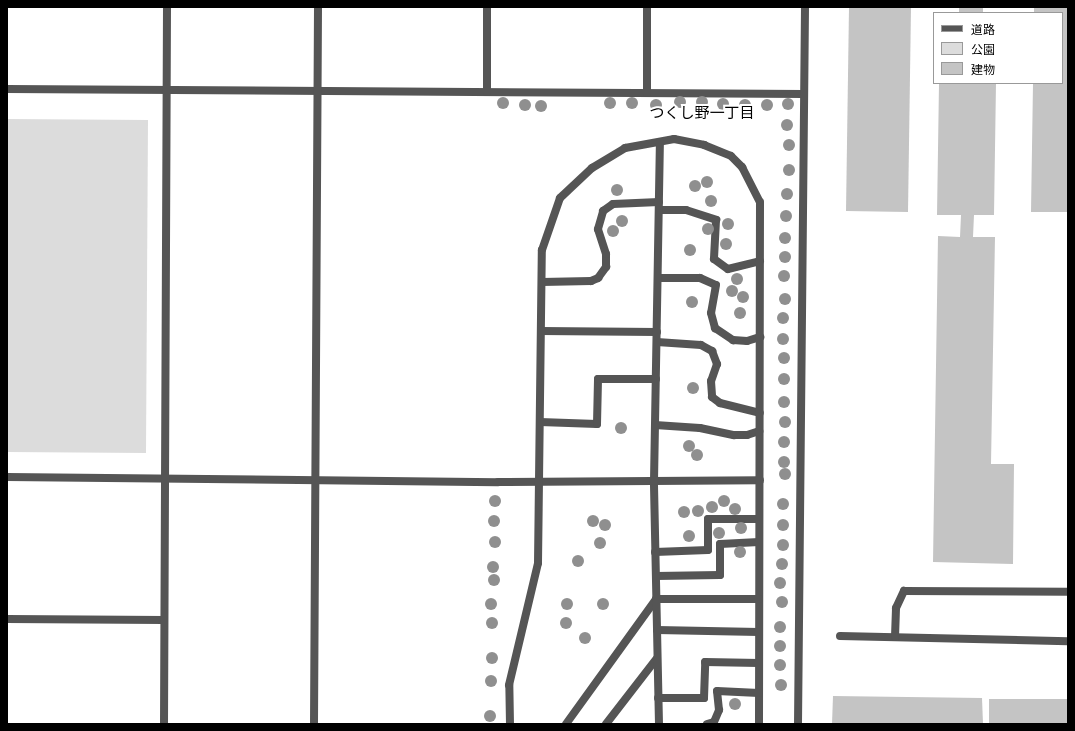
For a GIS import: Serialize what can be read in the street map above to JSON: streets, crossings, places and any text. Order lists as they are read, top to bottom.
{
  "districts": ["つくし野一丁目"],
  "legend": ["道路", "公園", "建物"]
}
